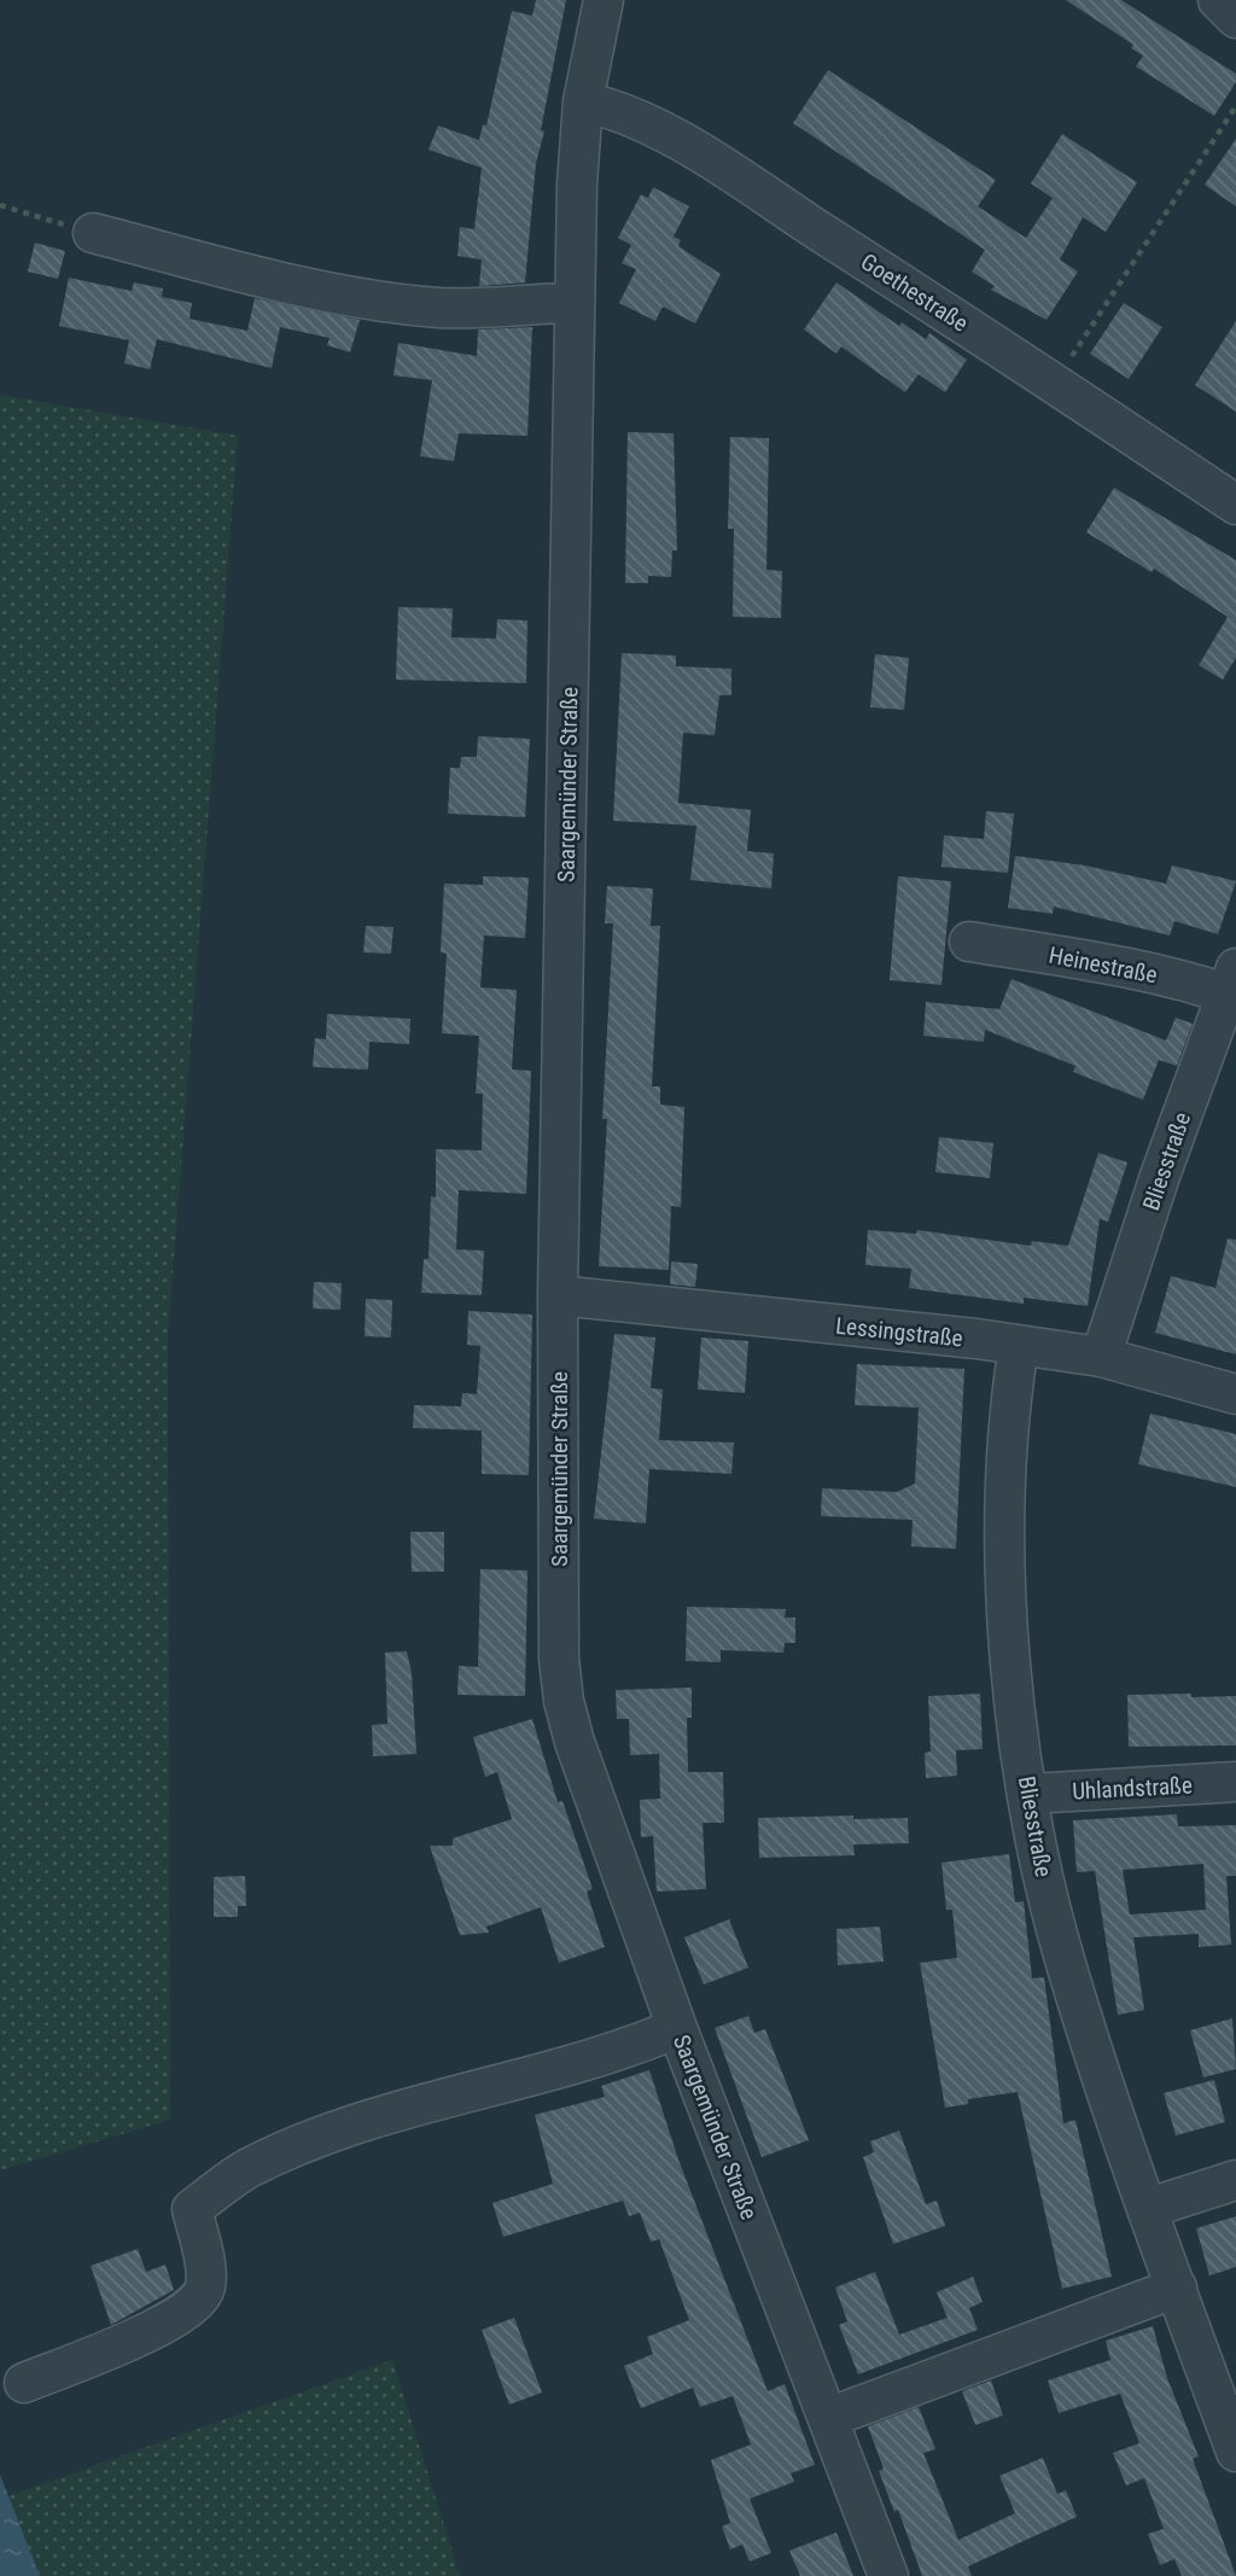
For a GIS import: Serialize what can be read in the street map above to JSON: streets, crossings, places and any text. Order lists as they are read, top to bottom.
{
  "streets": {
    "street": [
      "Goethestraße",
      "Saargemünder Straße",
      "Heinestraße",
      "Bliesstraße",
      "Lessingstraße",
      "Uhlandstraße"
    ]
  },
  "crossings": [
    ["Goethestraße", "Saargemünder Straße"],
    ["Saargemünder Straße", "Lessingstraße"],
    ["Heinestraße", "Bliesstraße"],
    ["Bliesstraße", "Lessingstraße"],
    ["Bliesstraße", "Uhlandstraße"]
  ]
}
